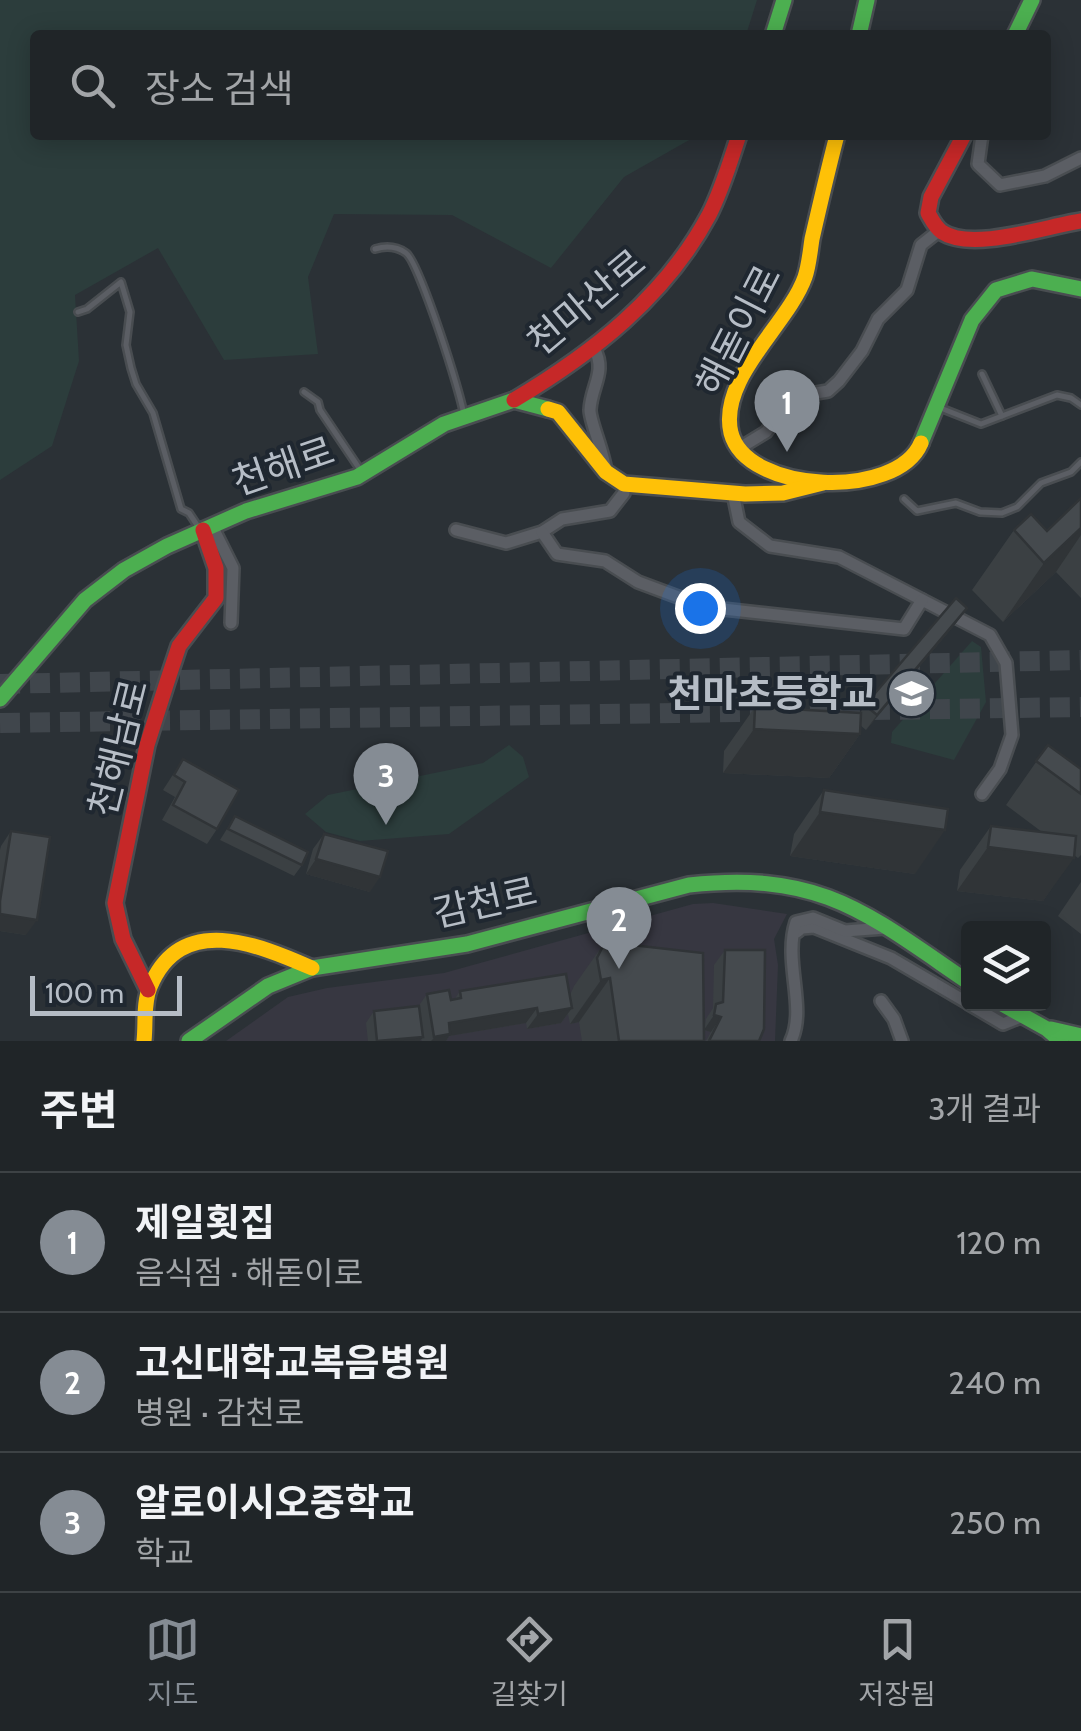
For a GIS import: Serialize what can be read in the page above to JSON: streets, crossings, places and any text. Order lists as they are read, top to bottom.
{
  "streets": {
    "street": [
      "천마산로",
      "해돋이로",
      "천해로",
      "천해남로",
      "감천로"
    ]
  },
  "crossings": [
    ["천마산로", "천해로"],
    ["천해로", "천해남로"]
  ],
  "places": {
    "school or university": ["천마초등학교"]
  },
  "scale_bar": "100 m",
  "page": {
    "search": "장소 검색",
    "pins": ["1", "3", "2"],
    "scale": "100 m",
    "heading": ["주변", "3개 결과"],
    "list": [
      {
        "mark": "1",
        "name": "제일횟집",
        "note": "음식점 · 해돋이로",
        "value": "120 m"
      },
      {
        "mark": "2",
        "name": "고신대학교복음병원",
        "note": "병원 · 감천로",
        "value": "240 m"
      },
      {
        "mark": "3",
        "name": "알로이시오중학교",
        "note": "학교",
        "value": "250 m"
      }
    ],
    "nav": ["지도", "길찾기", "저장됨"]
  }
}
